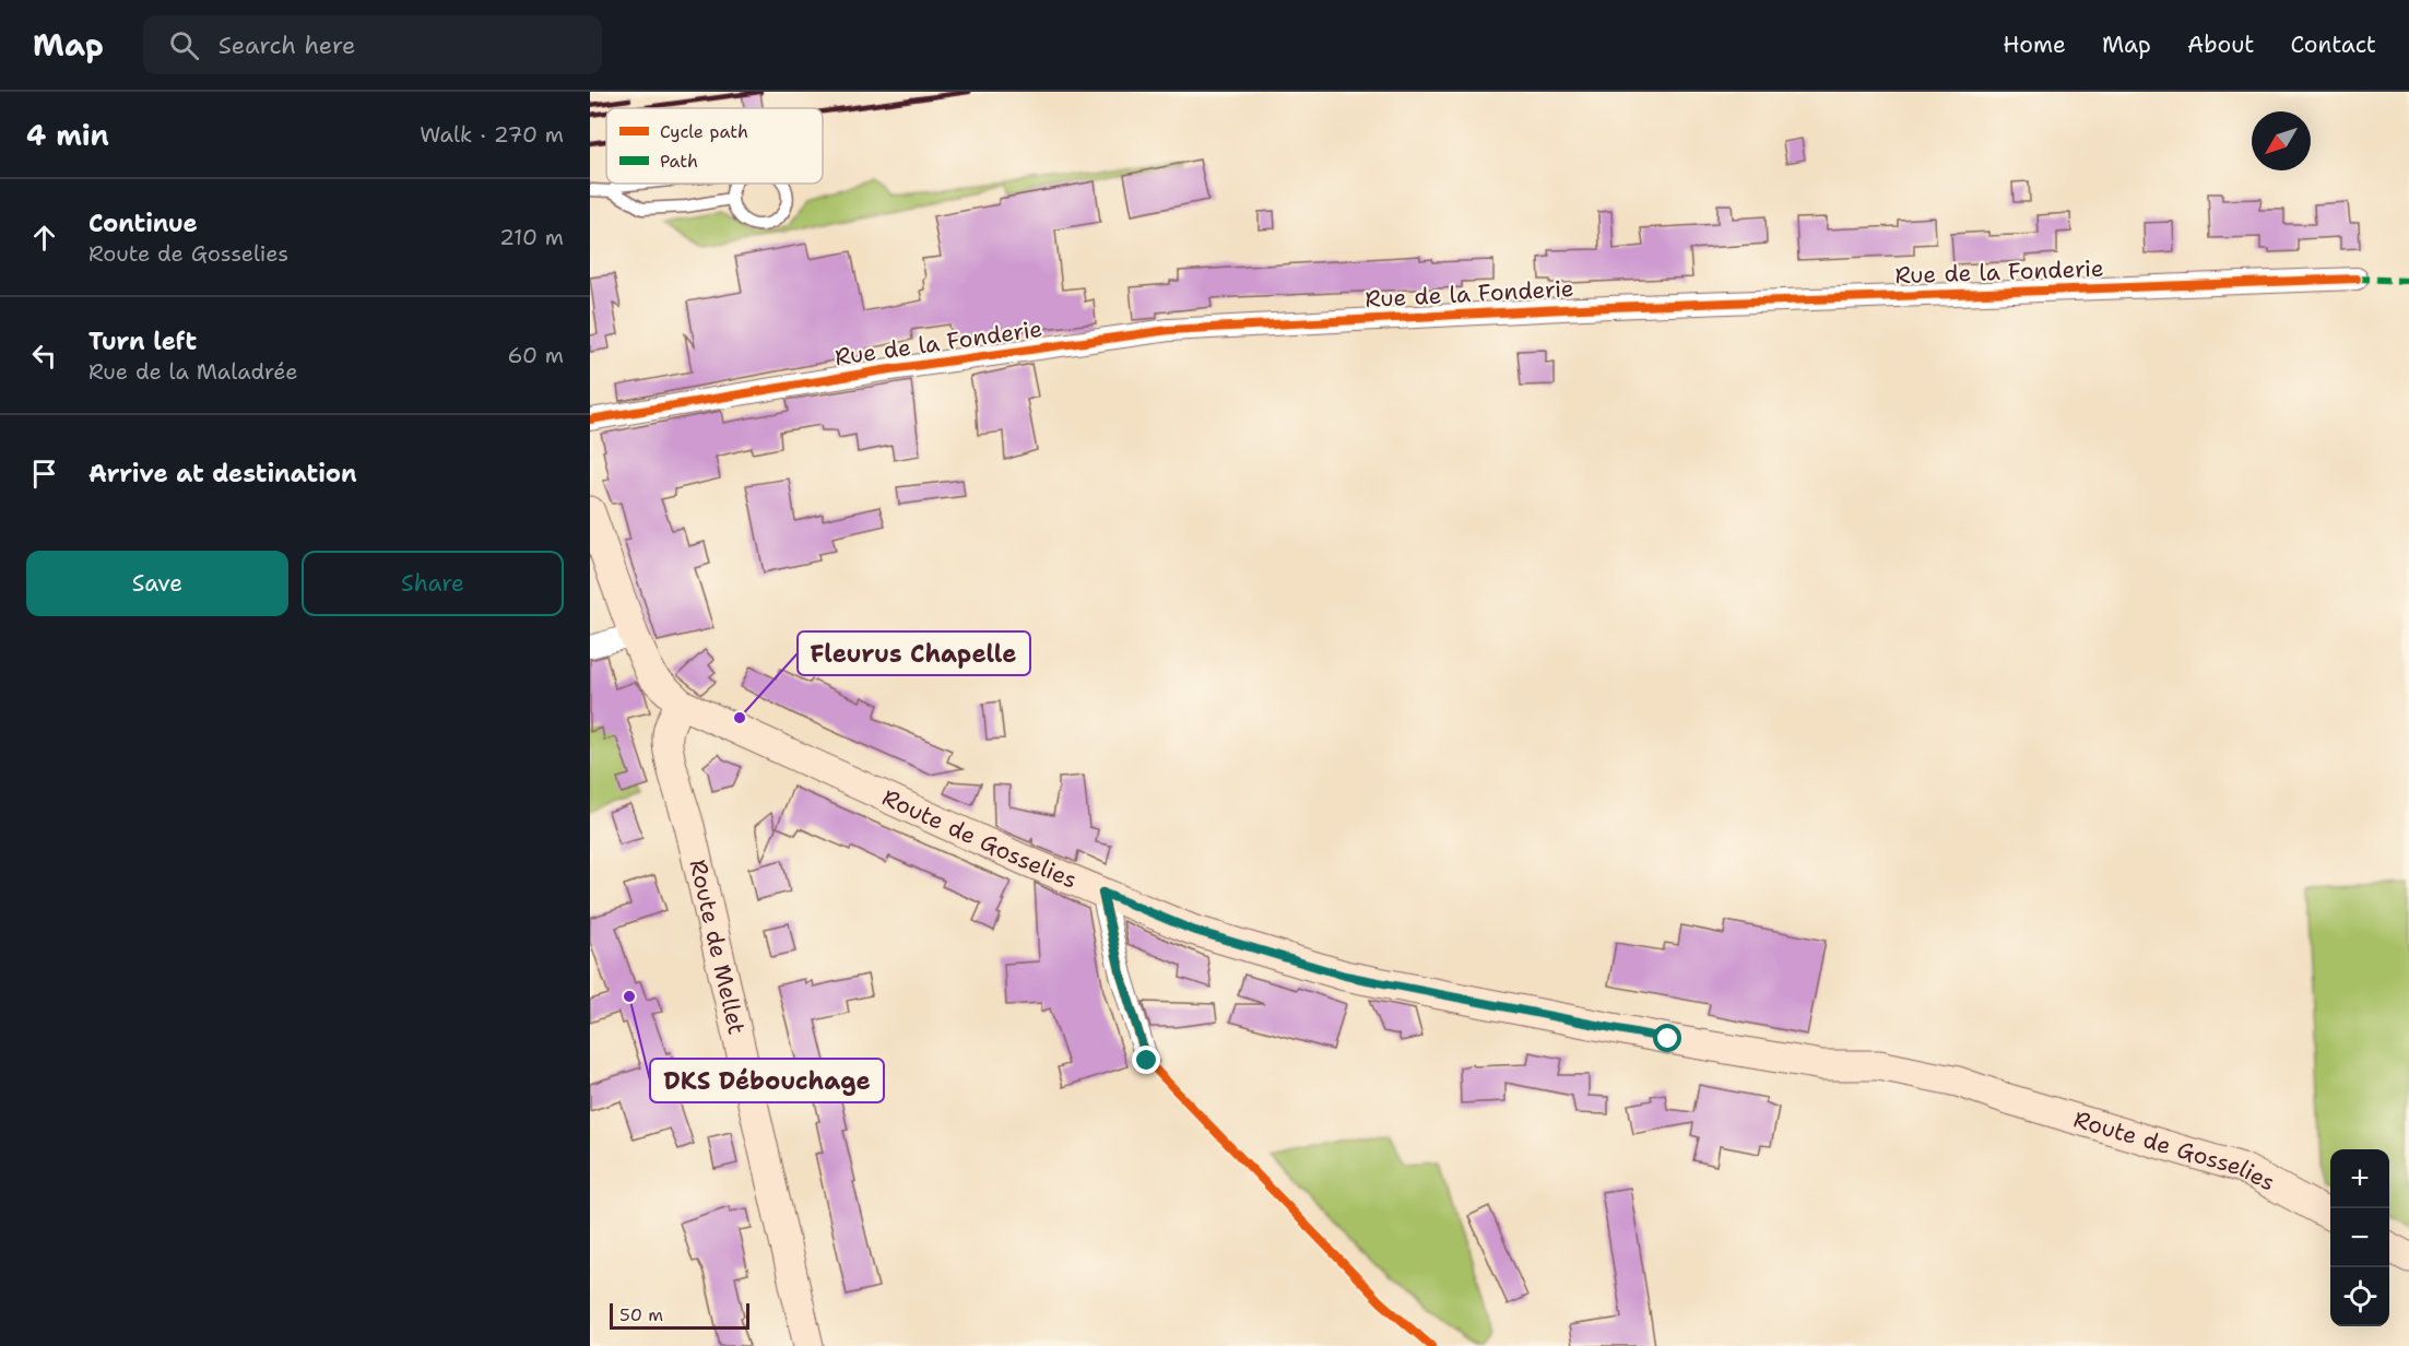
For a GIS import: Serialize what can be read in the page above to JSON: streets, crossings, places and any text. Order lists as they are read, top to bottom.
{
  "streets": {
    "main road": ["Route de Gosselies", "Route de Mellet"],
    "street": ["Rue de la Fonderie"]
  },
  "crossings": [
    ["Route de Gosselies", "Route de Mellet"]
  ],
  "places": ["Fleurus Chapelle", "DKS Débouchage"],
  "legend": ["Cycle path", "Path"],
  "scale_bar": "50 m",
  "north": "bottom left",
  "page": {
    "header": "Map",
    "search": "Search here",
    "nav": [
      "Home",
      "Map",
      "About",
      "Contact"
    ],
    "heading": ["4 min", "Walk · 270 m"],
    "list": [
      ["Continue", "Route de Gosselies", "210 m"],
      ["Turn left", "Rue de la Maladrée", "60 m"],
      "Arrive at destination"
    ],
    "buttons": ["Save", "Share"],
    "map_buttons": ["+", "−"],
    "scale": "50 m"
  }
}
